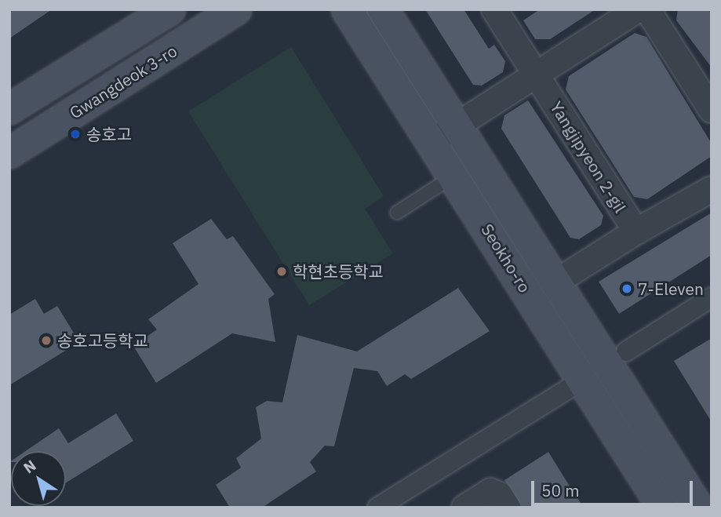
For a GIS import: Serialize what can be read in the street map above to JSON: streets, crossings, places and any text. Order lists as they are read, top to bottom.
{
  "streets": {
    "main road": ["Gwangdeok 3-ro", "Seokho-ro"],
    "street": ["Yangjipyeon 2-gil"]
  },
  "places": [
    "송호고",
    "학현초등학교",
    "7-Eleven",
    "송호고등학교"
  ],
  "scale_bar": "50 m",
  "north": "top left"
}
